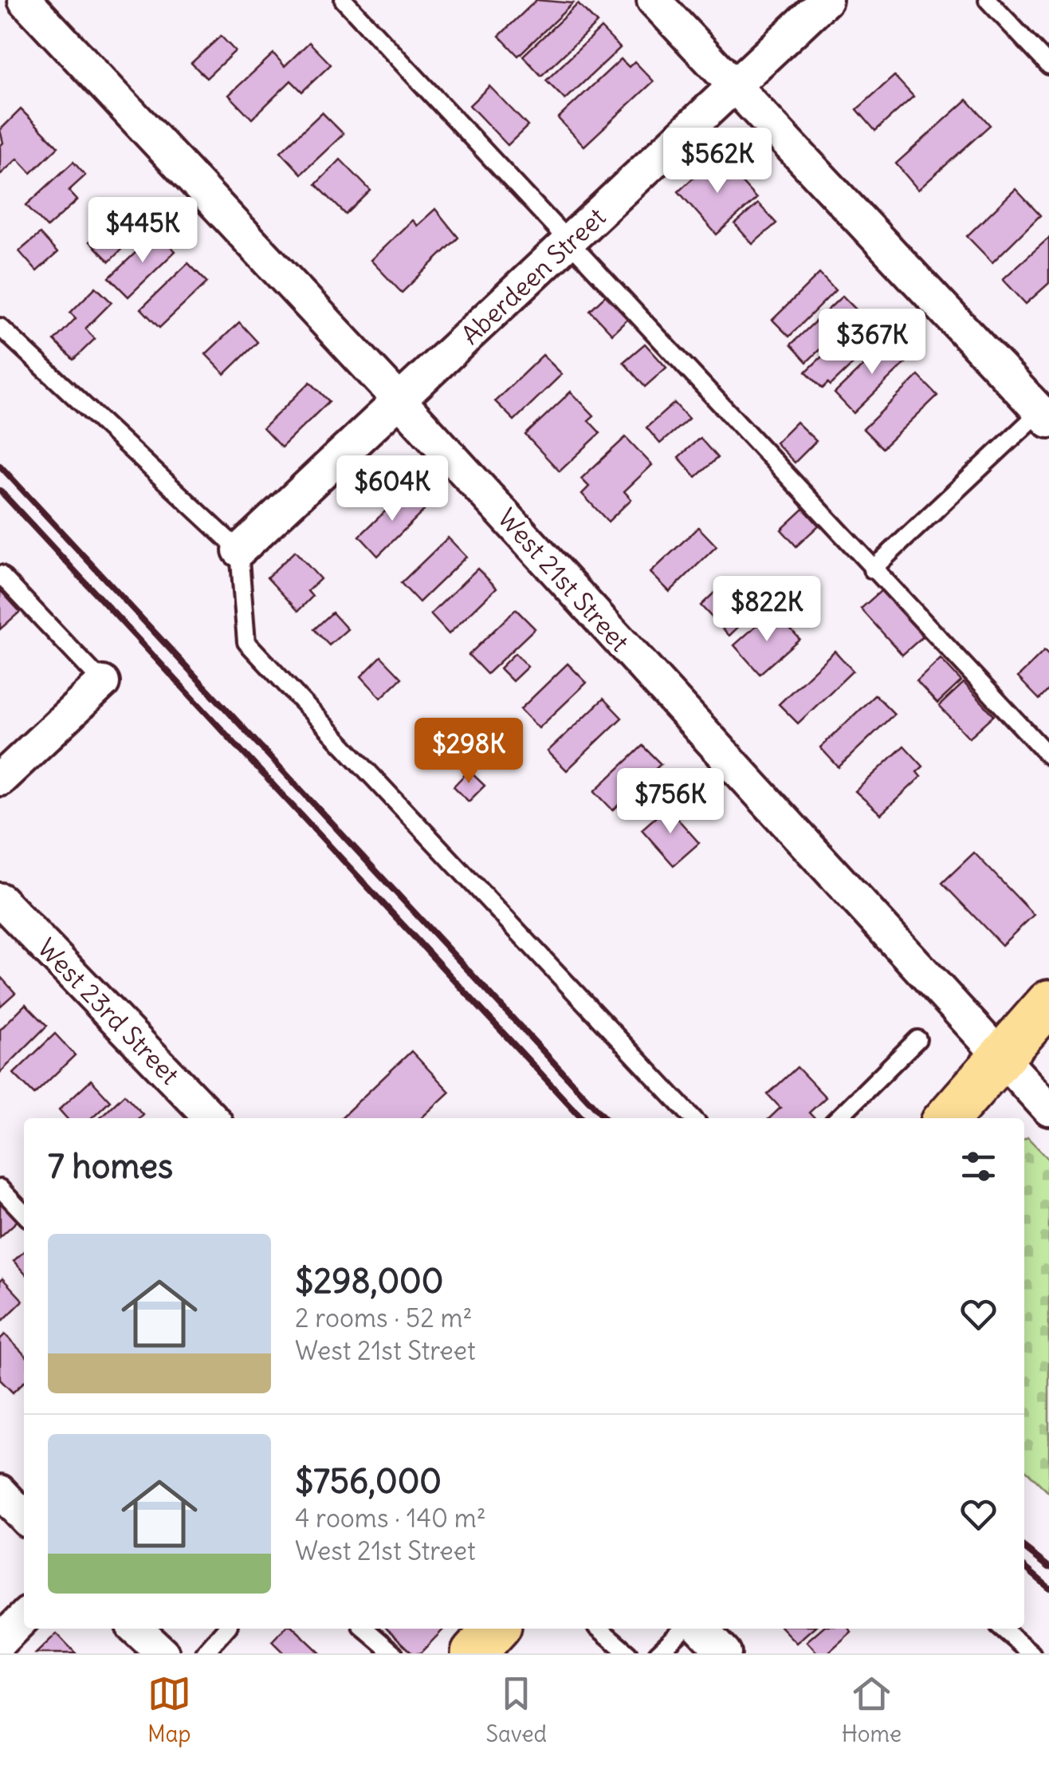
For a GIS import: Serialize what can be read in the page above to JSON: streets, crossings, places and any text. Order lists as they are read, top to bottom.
{
  "streets": {
    "street": ["Aberdeen Street", "West 21st Street", "West 23rd Street"]
  },
  "crossings": [
    ["Aberdeen Street", "West 21st Street"]
  ],
  "page": {
    "price": [
      "$562K",
      "$445K",
      "$367K",
      "$604K",
      "$822K",
      "$298K",
      "$756K"
    ],
    "heading": "7 homes",
    "list": [
      {
        "name": "$298,000",
        "note": "2 rooms · 52 m² · West 21st Street"
      },
      {
        "name": "$756,000",
        "note": "4 rooms · 140 m² · West 21st Street"
      }
    ],
    "tabs": ["Map", "Saved", "Home"]
  }
}
